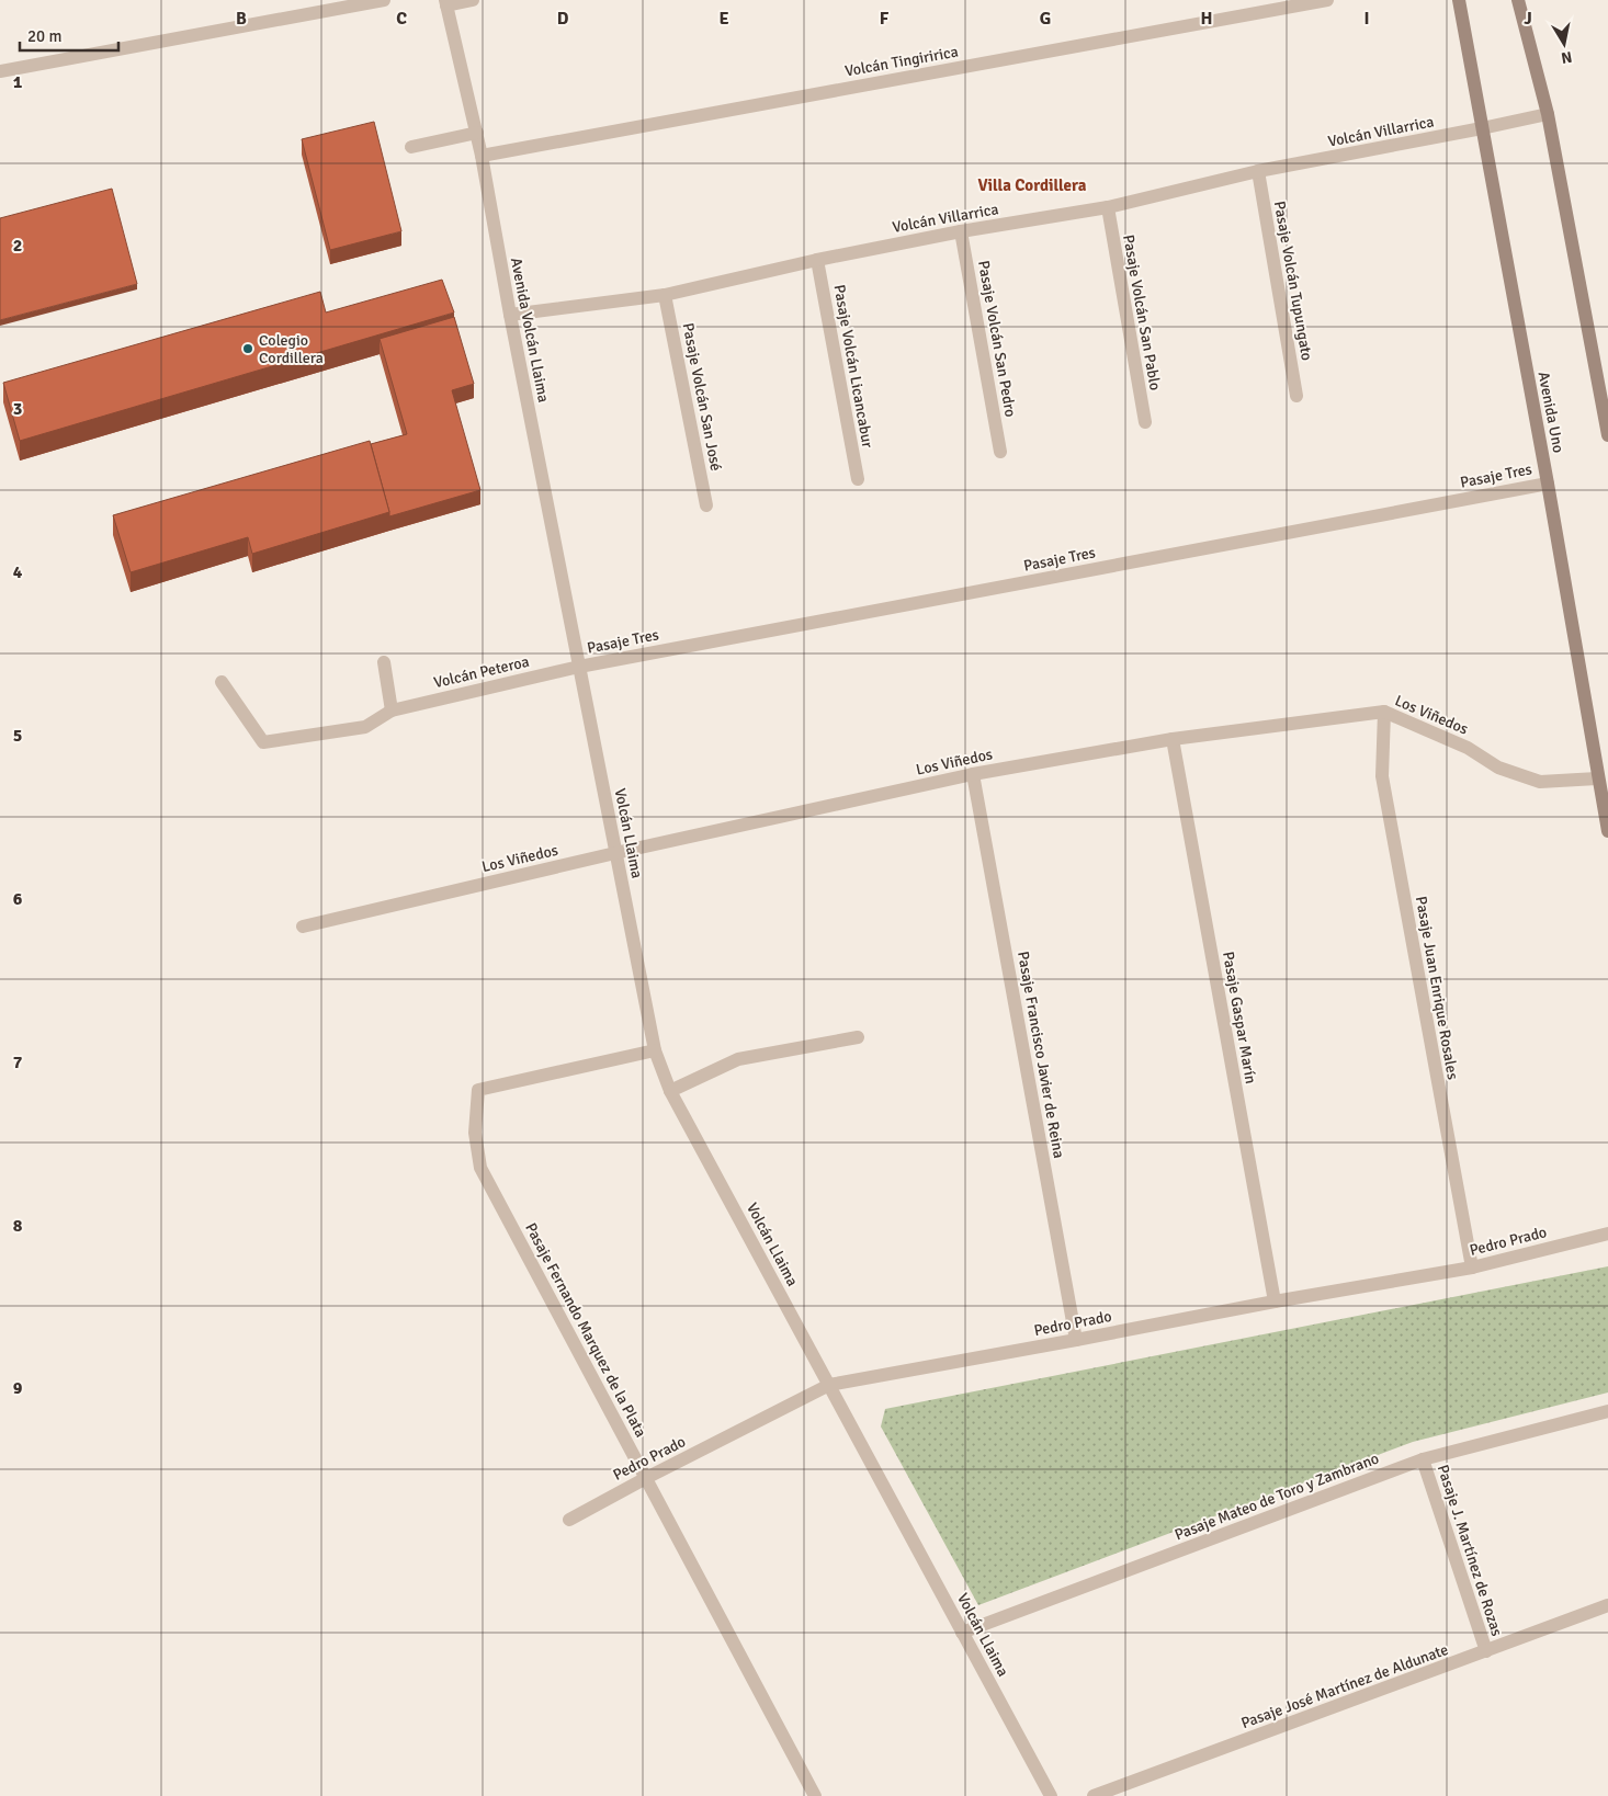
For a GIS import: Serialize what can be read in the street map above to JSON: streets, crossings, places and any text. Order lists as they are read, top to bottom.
{
  "streets": {
    "street": [
      "Volcán Tingiririca",
      "Volcán Villarrica",
      "Pasaje Volcán Tupungato",
      "Pasaje Volcán San Pablo",
      "Avenida Volcán Llaima",
      "Pasaje Volcán San Pedro",
      "Pasaje Volcán Licancabur",
      "Pasaje Volcán San José",
      "Avenida Uno",
      "Pasaje Tres",
      "Volcán Peteroa",
      "Los Viñedos",
      "Volcán Llaima",
      "Pasaje Juan Enrique Rosales",
      "Pasaje Gaspar Marín",
      "Pasaje Francisco Javier de Reina",
      "Pedro Prado",
      "Pasaje Fernando Marquez de la Plata",
      "Pasaje Mateo de Toro y Zambrano",
      "Pasaje J. Martínez de Rozas",
      "Pasaje José Martínez de Aldunate"
    ]
  },
  "crossings": [
    ["Volcán Tingiririca", "Avenida Volcán Llaima"],
    ["Volcán Villarrica", "Pasaje Volcán Tupungato"],
    ["Volcán Villarrica", "Pasaje Volcán San Pablo"],
    ["Volcán Villarrica", "Avenida Volcán Llaima"],
    ["Volcán Villarrica", "Pasaje Volcán San Pedro"],
    ["Volcán Villarrica", "Pasaje Volcán Licancabur"],
    ["Volcán Villarrica", "Pasaje Volcán San José"],
    ["Volcán Villarrica", "Avenida Uno"],
    ["Avenida Volcán Llaima", "Pasaje Tres"],
    ["Avenida Volcán Llaima", "Volcán Peteroa"],
    ["Avenida Volcán Llaima", "Volcán Llaima"],
    ["Avenida Uno", "Pasaje Tres"],
    ["Avenida Uno", "Los Viñedos"],
    ["Pasaje Tres", "Volcán Peteroa"],
    ["Pasaje Tres", "Volcán Llaima"],
    ["Volcán Peteroa", "Volcán Llaima"],
    ["Los Viñedos", "Volcán Llaima"],
    ["Los Viñedos", "Pasaje Juan Enrique Rosales"],
    ["Los Viñedos", "Pasaje Gaspar Marín"],
    ["Los Viñedos", "Pasaje Francisco Javier de Reina"],
    ["Volcán Llaima", "Pedro Prado"],
    ["Volcán Llaima", "Pasaje Fernando Marquez de la Plata"],
    ["Volcán Llaima", "Pasaje Mateo de Toro y Zambrano"],
    ["Pasaje Juan Enrique Rosales", "Pedro Prado"],
    ["Pasaje Gaspar Marín", "Pedro Prado"],
    ["Pasaje Francisco Javier de Reina", "Pedro Prado"],
    ["Pedro Prado", "Pasaje Fernando Marquez de la Plata"],
    ["Pasaje Mateo de Toro y Zambrano", "Pasaje J. Martínez de Rozas"],
    ["Pasaje J. Martínez de Rozas", "Pasaje José Martínez de Aldunate"]
  ],
  "districts": ["Villa Cordillera"],
  "places": ["Colegio Cordillera"],
  "scale_bar": "20 m",
  "north": "bottom",
  "grid": {
    "columns": [
      "B",
      "C",
      "D",
      "E",
      "F",
      "G",
      "H",
      "I",
      "J"
    ],
    "rows": [
      "1",
      "2",
      "3",
      "4",
      "5",
      "6",
      "7",
      "8",
      "9"
    ]
  }
}
